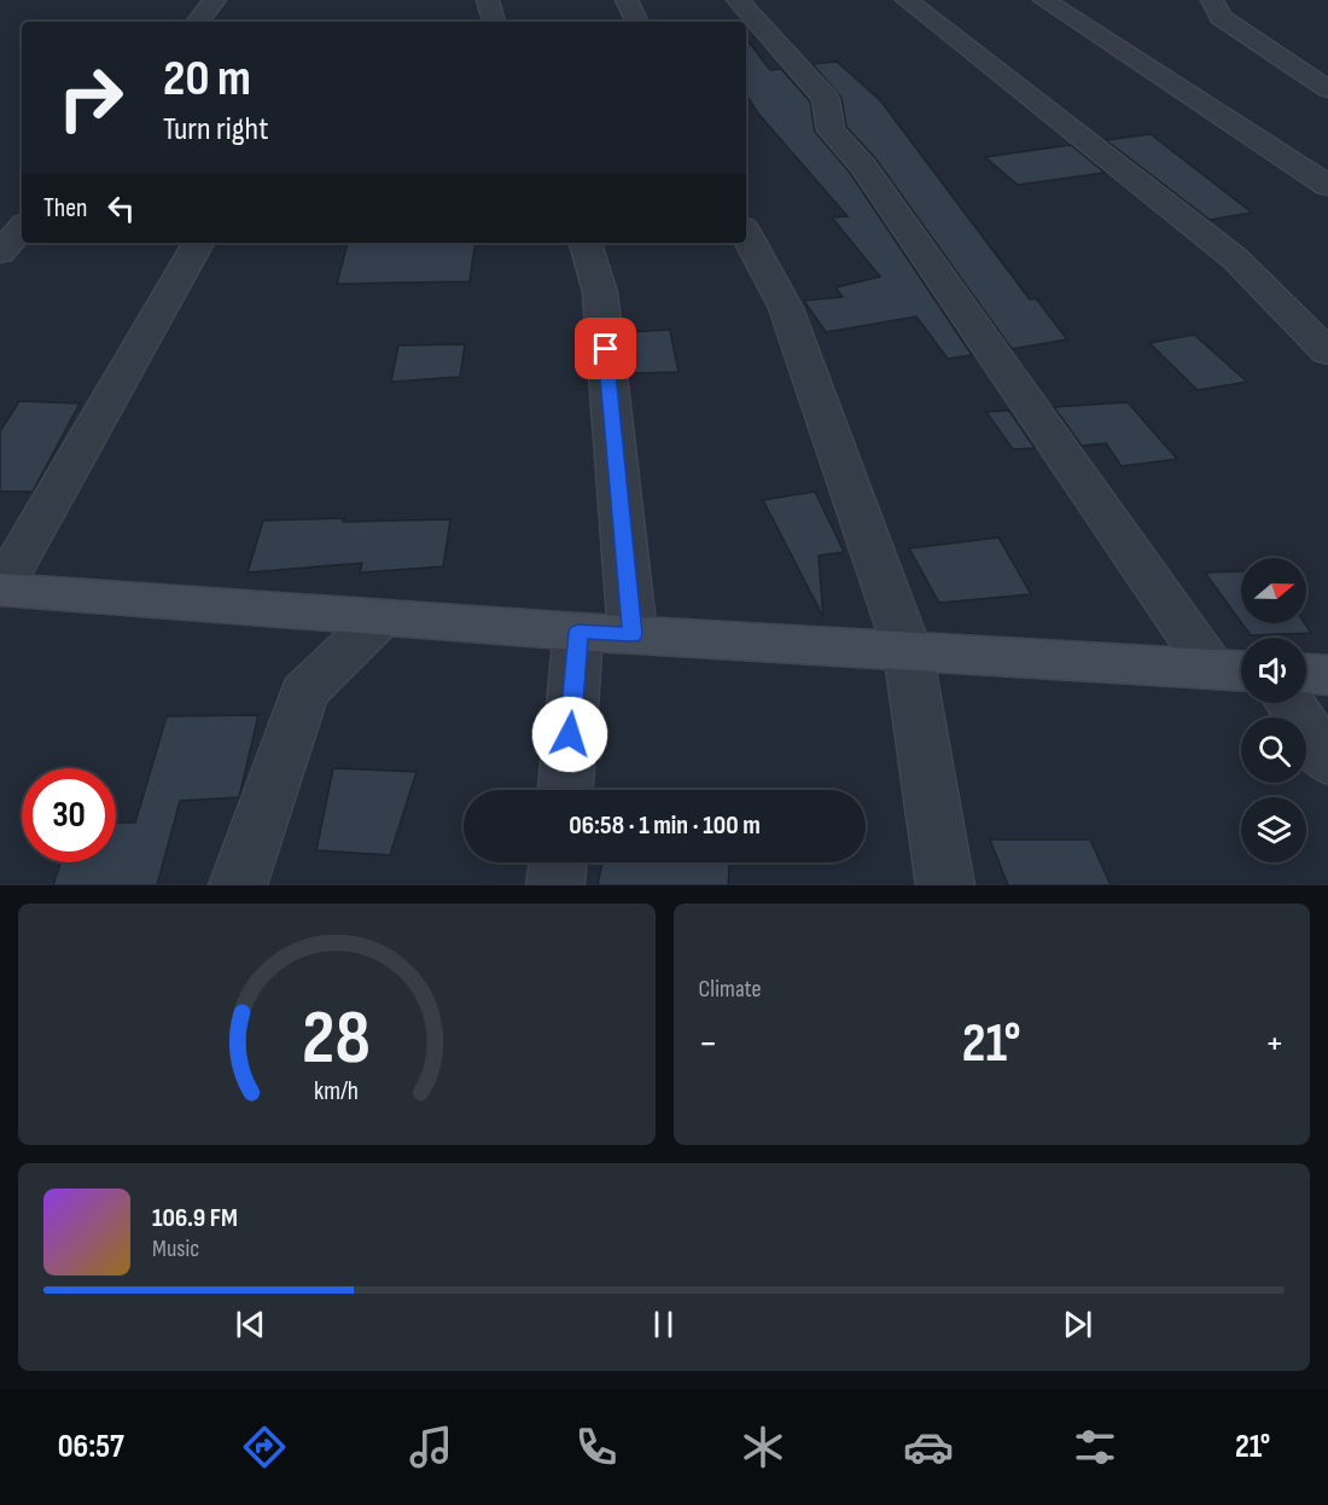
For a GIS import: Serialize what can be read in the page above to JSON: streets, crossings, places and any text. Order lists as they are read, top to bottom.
{
  "north": "right",
  "page": {
    "turn": ["20 m", "Turn right"],
    "then": "Then",
    "limit": "30",
    "trip": "06:58 · 1 min · 100 m",
    "tile": "Climate",
    "heat": ["−", "21°", "+"],
    "song": ["106.9 FM", "Music"],
    "tabs": ["06:57", "21°"],
    "gauge": ["28", "km/h"]
  }
}
